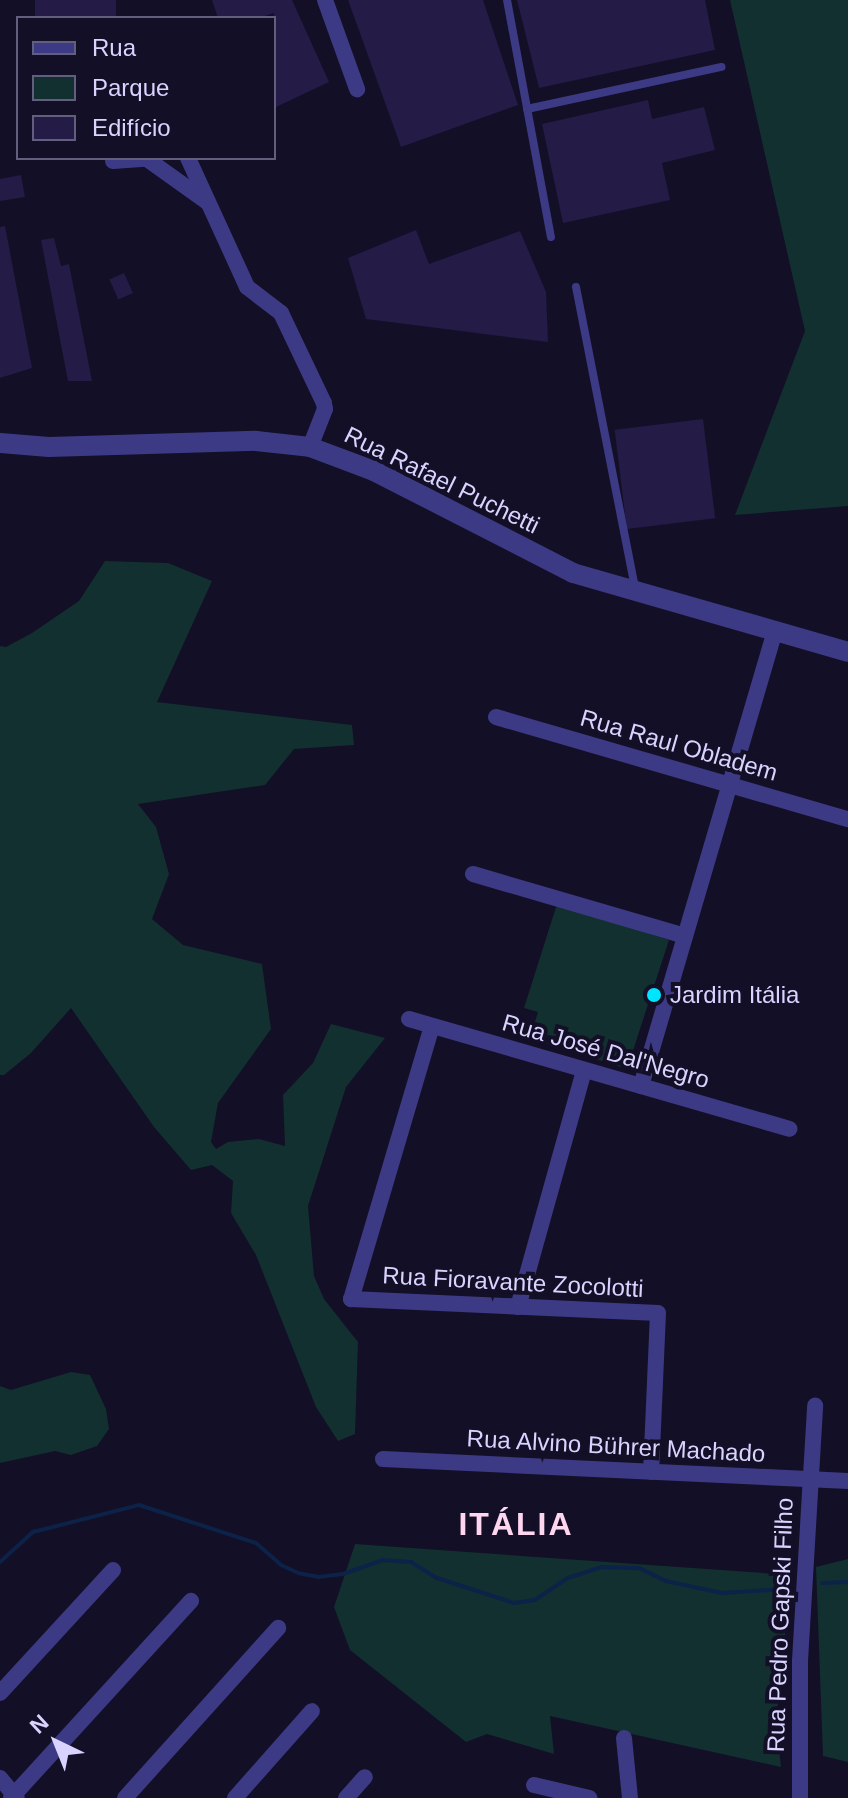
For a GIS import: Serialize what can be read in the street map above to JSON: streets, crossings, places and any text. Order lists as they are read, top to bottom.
{
  "streets": {
    "street": [
      "Rua Rafael Puchetti",
      "Rua Raul Obladem",
      "Rua José Dal'Negro",
      "Rua Fioravante Zocolotti",
      "Rua Alvino Bührer Machado",
      "Rua Pedro Gapski Filho"
    ]
  },
  "crossings": [
    ["Rua José Dal'Negro", "Rua Fioravante Zocolotti"],
    ["Rua Fioravante Zocolotti", "Rua Alvino Bührer Machado"],
    ["Rua Alvino Bührer Machado", "Rua Pedro Gapski Filho"]
  ],
  "districts": ["ITÁLIA"],
  "places": ["Jardim Itália"],
  "legend": ["Rua", "Parque", "Edifício"],
  "north": "top left"
}
